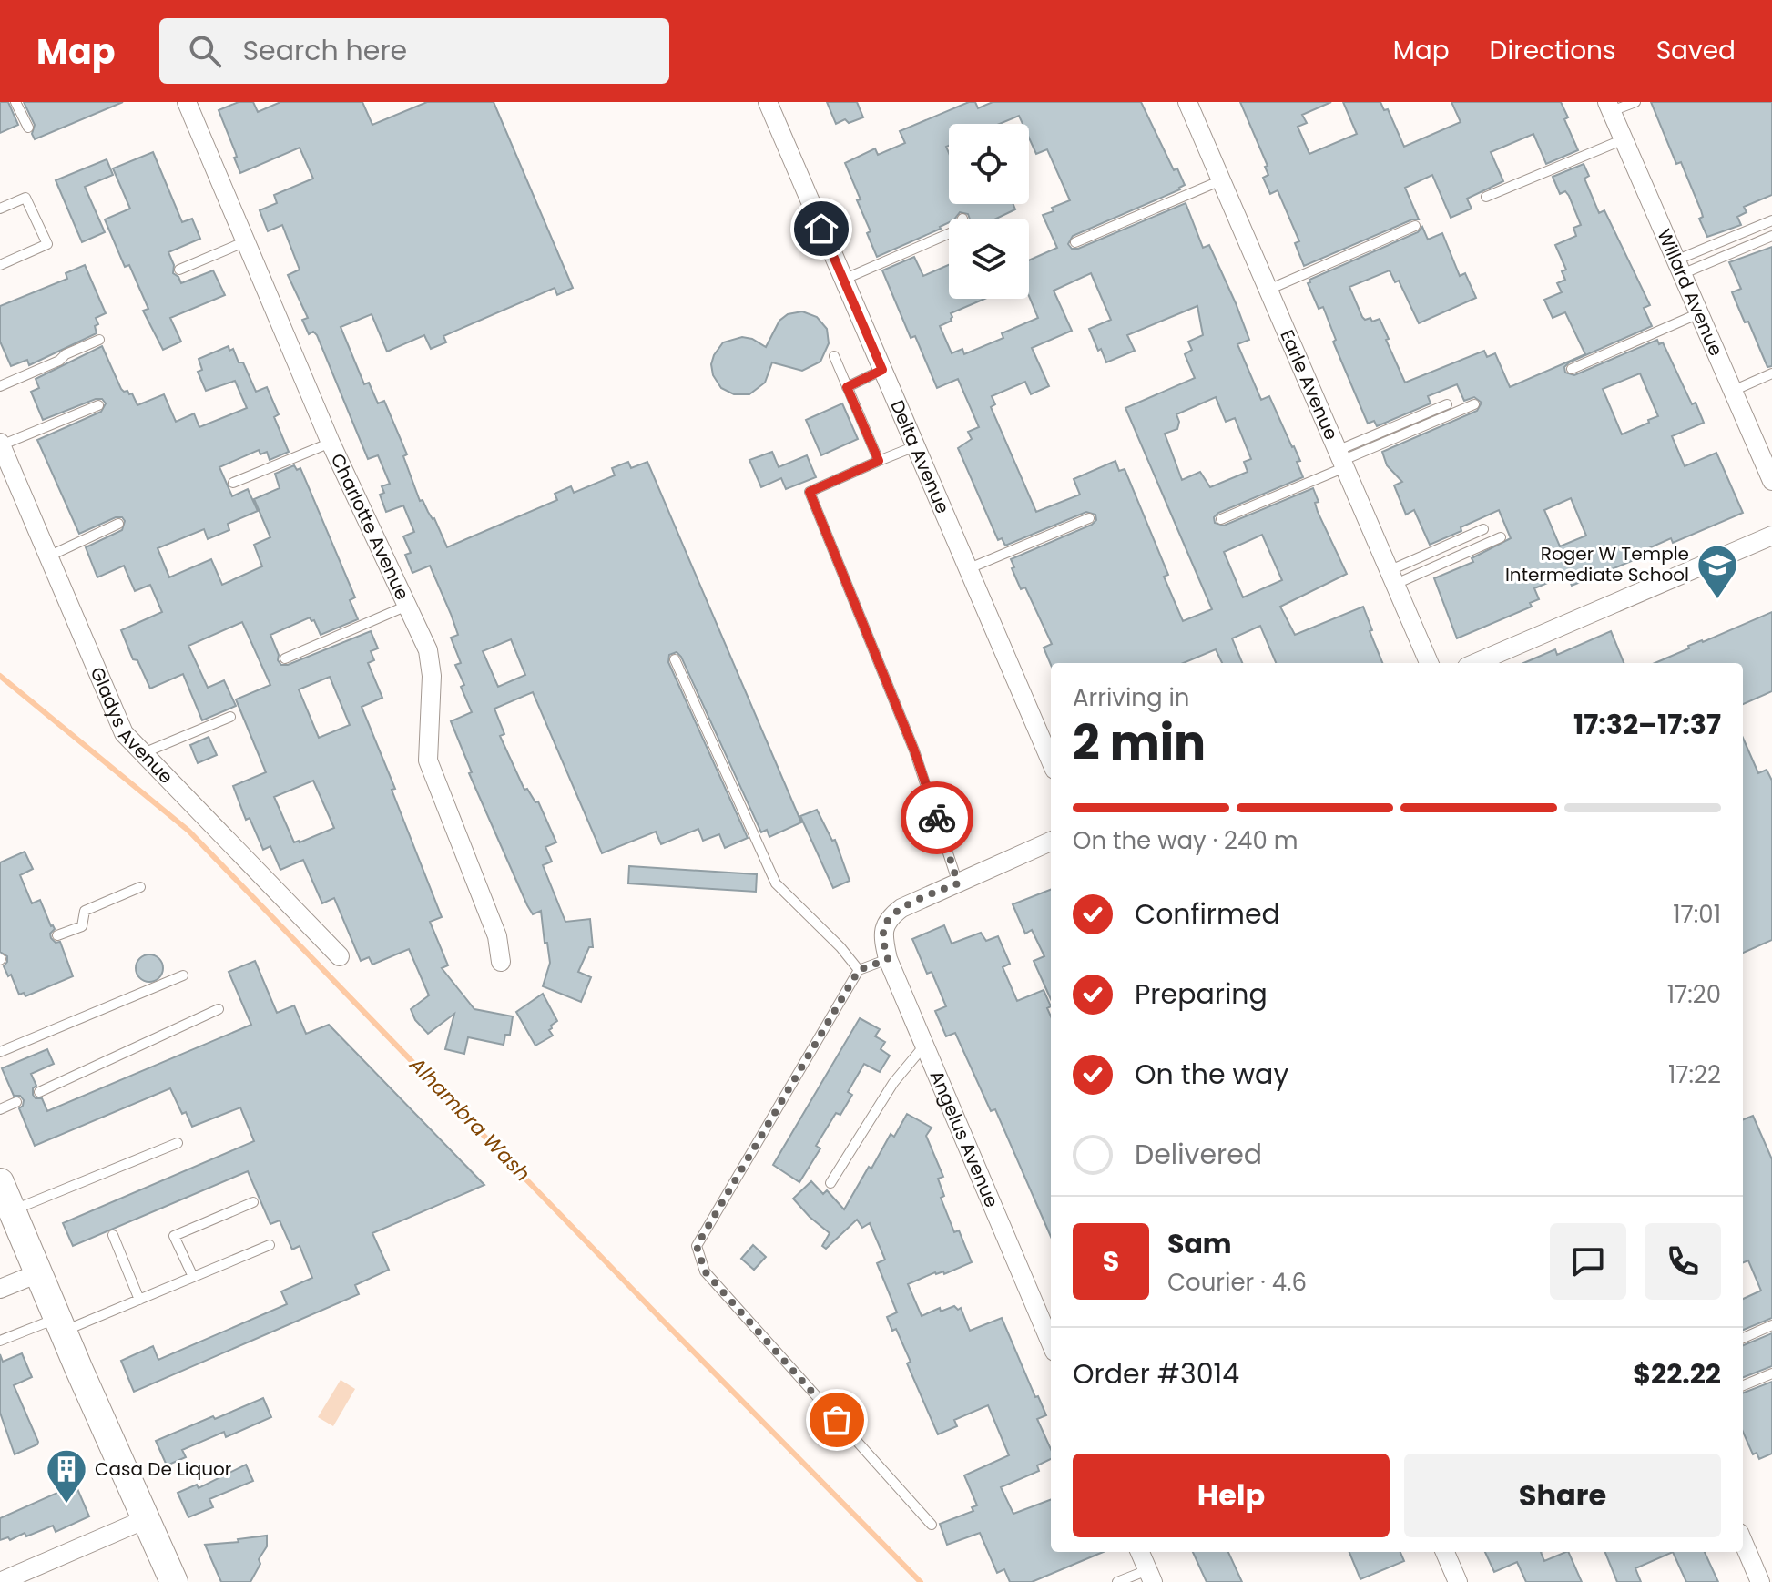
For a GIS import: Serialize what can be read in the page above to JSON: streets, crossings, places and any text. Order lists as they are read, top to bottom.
{
  "streets": {
    "street": [
      "Willard Avenue",
      "Earle Avenue",
      "Delta Avenue",
      "Charlotte Avenue",
      "Gladys Avenue",
      "Angelus Avenue"
    ]
  },
  "water": ["Alhambra Wash"],
  "places": {
    "school or university": ["Roger W Temple Intermediate School"],
    "building": ["Casa De Liquor"]
  },
  "page": {
    "header": "Map",
    "search": "Search here",
    "nav": ["Map", "Directions", "Saved"],
    "heading": ["2 min", "Arriving in", "17:32–17:37"],
    "panel": [
      "Sam",
      "Courier · 4.6",
      "Order #3014",
      "$22.22"
    ],
    "bar": "On the way · 240 m",
    "list": [
      ["Confirmed", "17:01"],
      ["Preparing", "17:20"],
      ["On the way", "17:22"],
      "Delivered"
    ],
    "round": "S",
    "buttons": ["Help", "Share"]
  }
}
